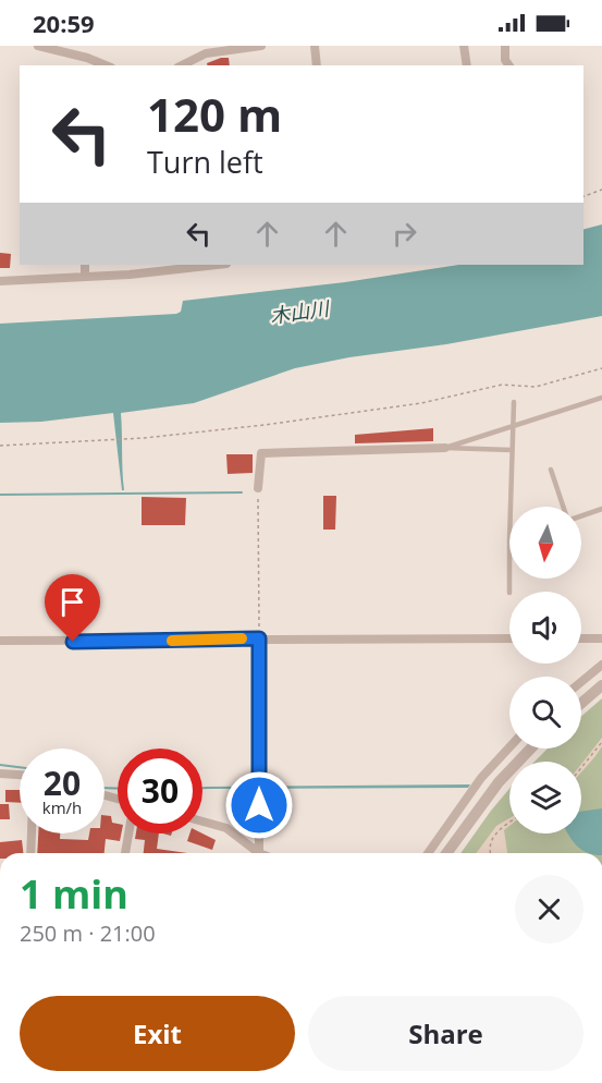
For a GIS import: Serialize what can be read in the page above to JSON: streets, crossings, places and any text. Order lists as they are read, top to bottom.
{
  "water": ["木山川"],
  "north": "bottom",
  "page": {
    "status": "20:59",
    "turn": ["120 m", "Turn left"],
    "speed": "20 km/h",
    "limit": "30",
    "heading": ["1 min", "250 m · 21:00"],
    "buttons": ["Exit", "Share"]
  }
}
